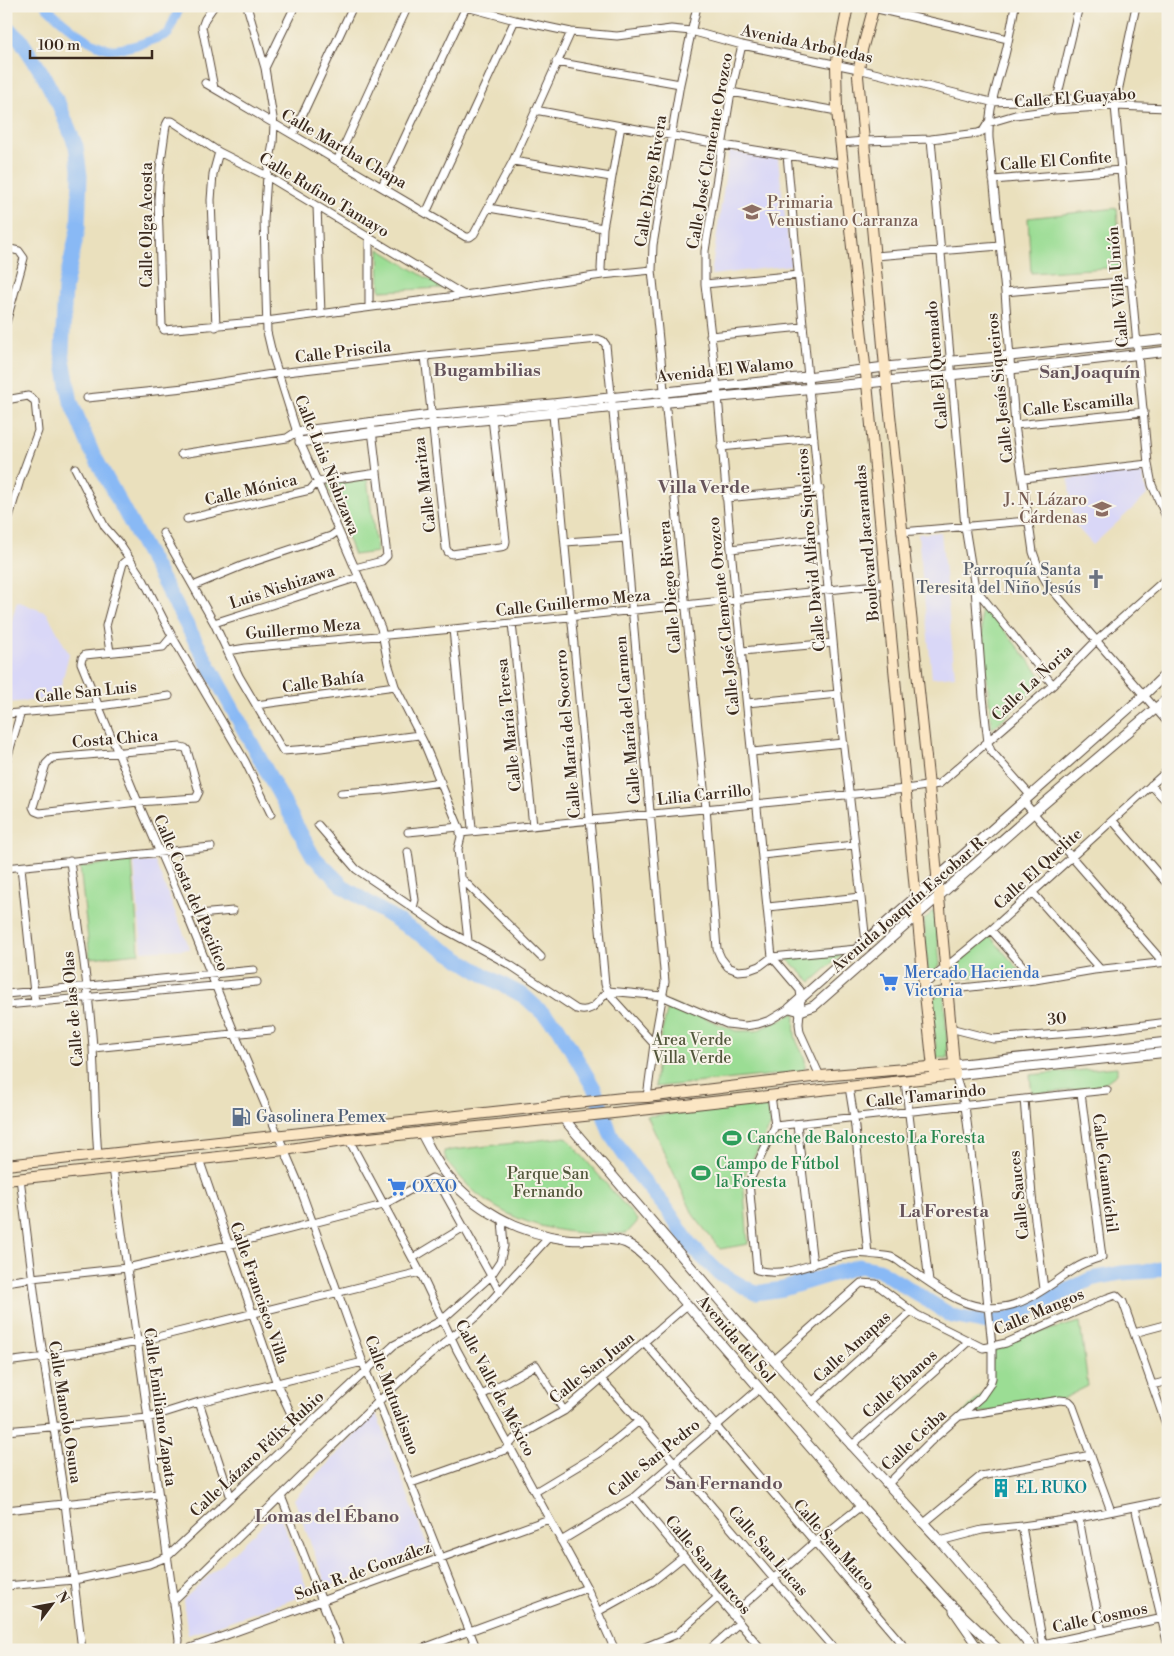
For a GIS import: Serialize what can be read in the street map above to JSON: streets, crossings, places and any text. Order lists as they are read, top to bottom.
{
  "streets": {
    "main road": ["Boulevard Jacarandas"],
    "street": [
      "Avenida Arboledas",
      "Calle El Guayabo",
      "Calle Martha Chapa",
      "Calle José Clemente Orozco",
      "Calle El Confite",
      "Calle Diego Rivera",
      "Calle Rufino Tamayo",
      "Calle Olga Acosta",
      "Calle Villa Unión",
      "Calle Priscila",
      "Calle El Quemado",
      "Avenida El Walamo",
      "Calle Jesús Siqueiros",
      "Calle Escamilla",
      "Calle Luis Nishizawa",
      "Calle Maritza",
      "Calle Mónica",
      "Calle David Alfaro Siqueiros",
      "Luis Nishizawa",
      "Calle Guillermo Meza",
      "Guillermo Meza",
      "Calle Bahía",
      "Calle La Noria",
      "Calle San Luis",
      "Calle María del Carmen",
      "Calle María Teresa",
      "Calle María del Socorro",
      "Costa Chica",
      "Lilia Carrillo",
      "Calle El Quelite",
      "Calle Costa del Pacifico",
      "Avenida Joaquín Escobar R.",
      "Calle de las Olas",
      "30",
      "Calle Tamarindo",
      "Calle Guamúchil",
      "Calle Sauces",
      "Calle Francisco Villa",
      "Calle Mangos",
      "Avenida del Sol",
      "Calle Amapas",
      "Calle San Juan",
      "Calle Ébanos",
      "Calle Valle de México",
      "Calle Mutualismo",
      "Calle Emiliano Zapata",
      "Calle Manolo Osuna",
      "Calle Ceiba",
      "Calle Lázaro Félix Rubio",
      "Calle San Pedro",
      "Calle San Mateo",
      "Calle San Lucas",
      "Calle San Marcos",
      "Sofia R. de González",
      "Calle Cosmos"
    ]
  },
  "crossings": [
    ["Avenida Arboledas", "Calle José Clemente Orozco"],
    ["Avenida Arboledas", "Calle Diego Rivera"],
    ["Avenida Arboledas", "Calle Villa Unión"],
    ["Avenida Arboledas", "Calle Jesús Siqueiros"],
    ["Avenida Arboledas", "Boulevard Jacarandas"],
    ["Calle El Guayabo", "Calle Villa Unión"],
    ["Calle El Guayabo", "Calle El Quemado"],
    ["Calle El Guayabo", "Calle Jesús Siqueiros"],
    ["Calle El Guayabo", "Boulevard Jacarandas"],
    ["Calle Martha Chapa", "Calle Luis Nishizawa"],
    ["Calle José Clemente Orozco", "Calle Diego Rivera"],
    ["Calle José Clemente Orozco", "Avenida El Walamo"],
    ["Calle José Clemente Orozco", "Calle Guillermo Meza"],
    ["Calle José Clemente Orozco", "Lilia Carrillo"],
    ["Calle El Confite", "Calle Villa Unión"],
    ["Calle El Confite", "Calle Jesús Siqueiros"],
    ["Calle Diego Rivera", "Avenida El Walamo"],
    ["Calle Diego Rivera", "Calle Guillermo Meza"],
    ["Calle Diego Rivera", "Lilia Carrillo"],
    ["Calle Rufino Tamayo", "Calle Olga Acosta"],
    ["Calle Rufino Tamayo", "Calle Luis Nishizawa"],
    ["Calle Villa Unión", "Avenida El Walamo"],
    ["Calle Villa Unión", "Calle Escamilla"],
    ["Calle Priscila", "Calle Luis Nishizawa"],
    ["Calle Priscila", "Calle Maritza"],
    ["Calle Priscila", "Calle María del Carmen"],
    ["Calle El Quemado", "Avenida El Walamo"],
    ["Calle El Quemado", "Calle La Noria"],
    ["Calle El Quemado", "Avenida Joaquín Escobar R."],
    ["Avenida El Walamo", "Calle Jesús Siqueiros"],
    ["Avenida El Walamo", "Calle Luis Nishizawa"],
    ["Avenida El Walamo", "Calle Maritza"],
    ["Avenida El Walamo", "Boulevard Jacarandas"],
    ["Avenida El Walamo", "Calle David Alfaro Siqueiros"],
    ["Avenida El Walamo", "Luis Nishizawa"],
    ["Avenida El Walamo", "Calle María del Carmen"],
    ["Avenida El Walamo", "Calle María del Socorro"],
    ["Calle Jesús Siqueiros", "Calle Escamilla"],
    ["Calle Jesús Siqueiros", "Calle La Noria"],
    ["Calle Jesús Siqueiros", "Avenida Joaquín Escobar R."],
    ["Calle Luis Nishizawa", "Calle Mónica"],
    ["Calle Luis Nishizawa", "Luis Nishizawa"],
    ["Calle Luis Nishizawa", "Calle Guillermo Meza"],
    ["Calle Luis Nishizawa", "Guillermo Meza"],
    ["Calle Luis Nishizawa", "Calle Bahía"],
    ["Calle Luis Nishizawa", "Lilia Carrillo"],
    ["Calle Mónica", "Luis Nishizawa"],
    ["Boulevard Jacarandas", "Calle Guillermo Meza"],
    ["Boulevard Jacarandas", "Calle La Noria"],
    ["Boulevard Jacarandas", "Lilia Carrillo"],
    ["Boulevard Jacarandas", "Calle El Quelite"],
    ["Boulevard Jacarandas", "Avenida Joaquín Escobar R."],
    ["Calle David Alfaro Siqueiros", "Calle Guillermo Meza"],
    ["Calle David Alfaro Siqueiros", "Lilia Carrillo"],
    ["Calle David Alfaro Siqueiros", "Avenida Joaquín Escobar R."],
    ["Calle Guillermo Meza", "Guillermo Meza"],
    ["Calle Guillermo Meza", "Calle María del Carmen"],
    ["Calle Guillermo Meza", "Calle María Teresa"],
    ["Calle Guillermo Meza", "Calle María del Socorro"],
    ["Calle La Noria", "Lilia Carrillo"],
    ["Calle San Luis", "Calle Costa del Pacifico"],
    ["Calle María del Carmen", "Lilia Carrillo"],
    ["Calle María Teresa", "Lilia Carrillo"],
    ["Calle María del Socorro", "Lilia Carrillo"],
    ["Costa Chica", "Calle Costa del Pacifico"],
    ["Calle Costa del Pacifico", "Calle Mutualismo"],
    ["Calle Tamarindo", "Calle Guamúchil"],
    ["Calle Tamarindo", "Calle Sauces"],
    ["Calle Tamarindo", "Calle Mangos"],
    ["Calle Tamarindo", "Calle Ceiba"],
    ["Calle Guamúchil", "Calle Mangos"],
    ["Calle Sauces", "Calle Mangos"],
    ["Calle Francisco Villa", "Calle Lázaro Félix Rubio"],
    ["Calle Mangos", "Avenida del Sol"],
    ["Calle Mangos", "Calle Amapas"],
    ["Calle Mangos", "Calle Ébanos"],
    ["Calle Mangos", "Calle Ceiba"],
    ["Avenida del Sol", "Calle Amapas"],
    ["Avenida del Sol", "Calle San Juan"],
    ["Avenida del Sol", "Calle Ébanos"],
    ["Avenida del Sol", "Calle Ceiba"],
    ["Avenida del Sol", "Calle Lázaro Félix Rubio"],
    ["Avenida del Sol", "Calle San Pedro"],
    ["Calle San Juan", "Calle Valle de México"],
    ["Calle San Juan", "Calle Mutualismo"],
    ["Calle San Juan", "Calle San Mateo"],
    ["Calle San Juan", "Calle San Lucas"],
    ["Calle Valle de México", "Calle Lázaro Félix Rubio"],
    ["Calle Valle de México", "Calle San Pedro"],
    ["Calle Valle de México", "Sofia R. de González"],
    ["Calle Mutualismo", "Calle Lázaro Félix Rubio"],
    ["Calle Mutualismo", "Sofia R. de González"],
    ["Calle Emiliano Zapata", "Calle Lázaro Félix Rubio"],
    ["Calle San Pedro", "Calle San Mateo"],
    ["Calle San Pedro", "Calle San Lucas"],
    ["Calle San Pedro", "Calle San Marcos"]
  ],
  "districts": [
    "Bugambilias",
    "San Joaquín",
    "Villa Verde",
    "La Foresta",
    "San Fernando",
    "Lomas del Ébano"
  ],
  "parks": ["Area Verde Villa Verde", "Parque San Fernando"],
  "places": {
    "school or university": ["Primaria Venustiano Carranza", "J. N. Lázaro Cárdenas"],
    "church": ["Parroquía Santa Teresita del Niño Jesús"],
    "supermarket": ["Mercado Hacienda Victoria", "OXXO"],
    "fuel station": ["Gasolinera Pemex"],
    "sports": ["Canche de Baloncesto La Foresta", "Campo de Fútbol la Foresta"],
    "building": ["EL RUKO"]
  },
  "scale_bar": "100 m",
  "north": "top right"
}
